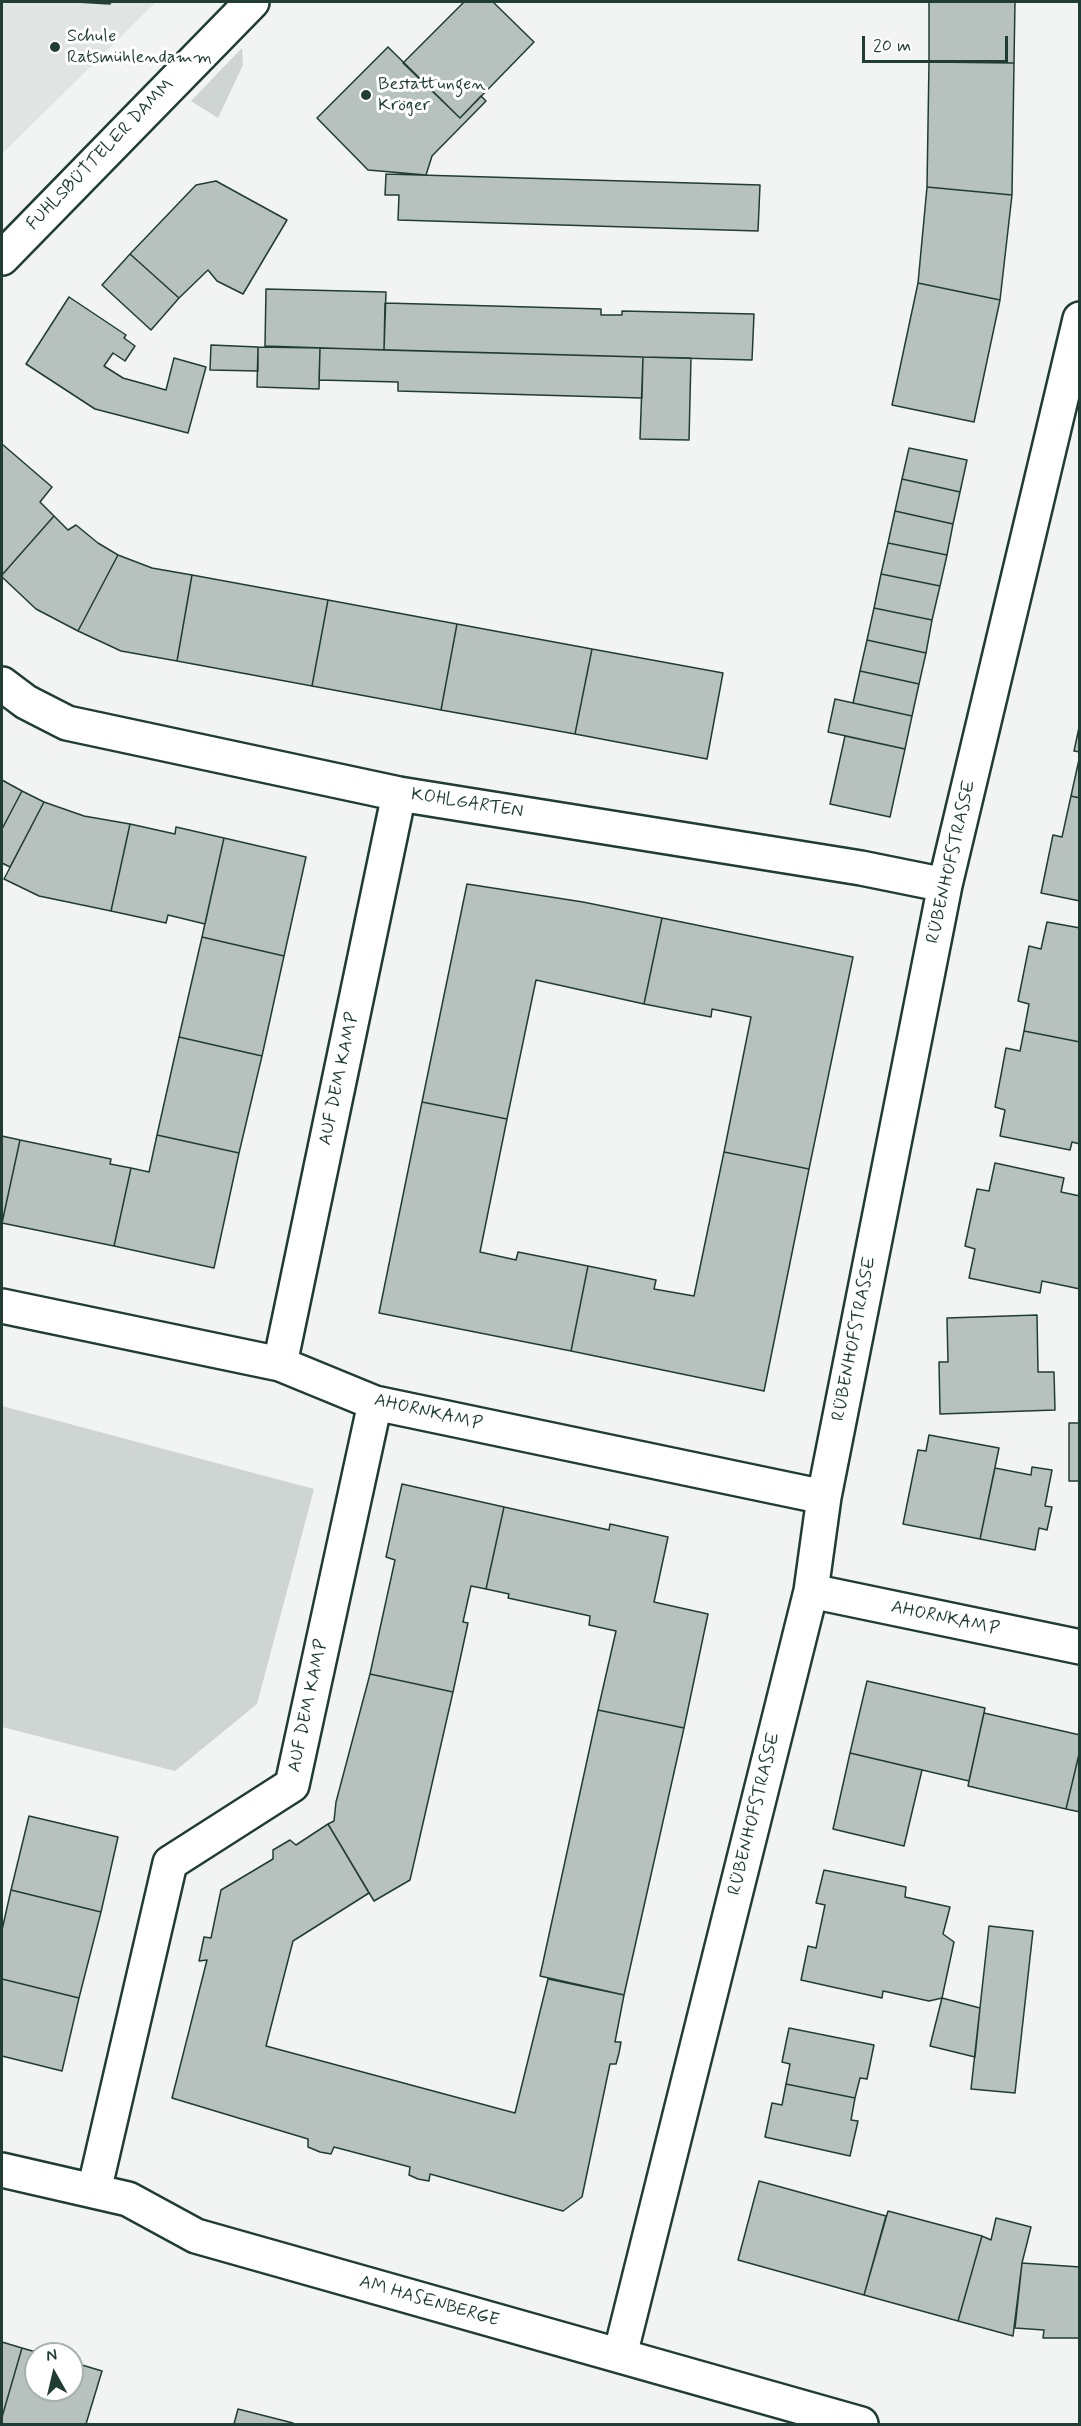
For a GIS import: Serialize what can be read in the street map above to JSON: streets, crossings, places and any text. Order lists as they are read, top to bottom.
{
  "streets": {
    "street": [
      "FUHLSBÜTTELER DAMM",
      "KOHLGARTEN",
      "RÜBENHOFSTRASSE",
      "AUF DEM KAMP",
      "AHORNKAMP",
      "AM HASENBERGE"
    ]
  },
  "crossings": [
    ["KOHLGARTEN", "RÜBENHOFSTRASSE"],
    ["KOHLGARTEN", "AUF DEM KAMP"],
    ["RÜBENHOFSTRASSE", "AHORNKAMP"],
    ["RÜBENHOFSTRASSE", "AM HASENBERGE"],
    ["AUF DEM KAMP", "AHORNKAMP"],
    ["AUF DEM KAMP", "AM HASENBERGE"]
  ],
  "places": ["Schule Ratsmühlendamm", "Bestattungen Kröger"],
  "scale_bar": "20 m",
  "north": "top"
}
